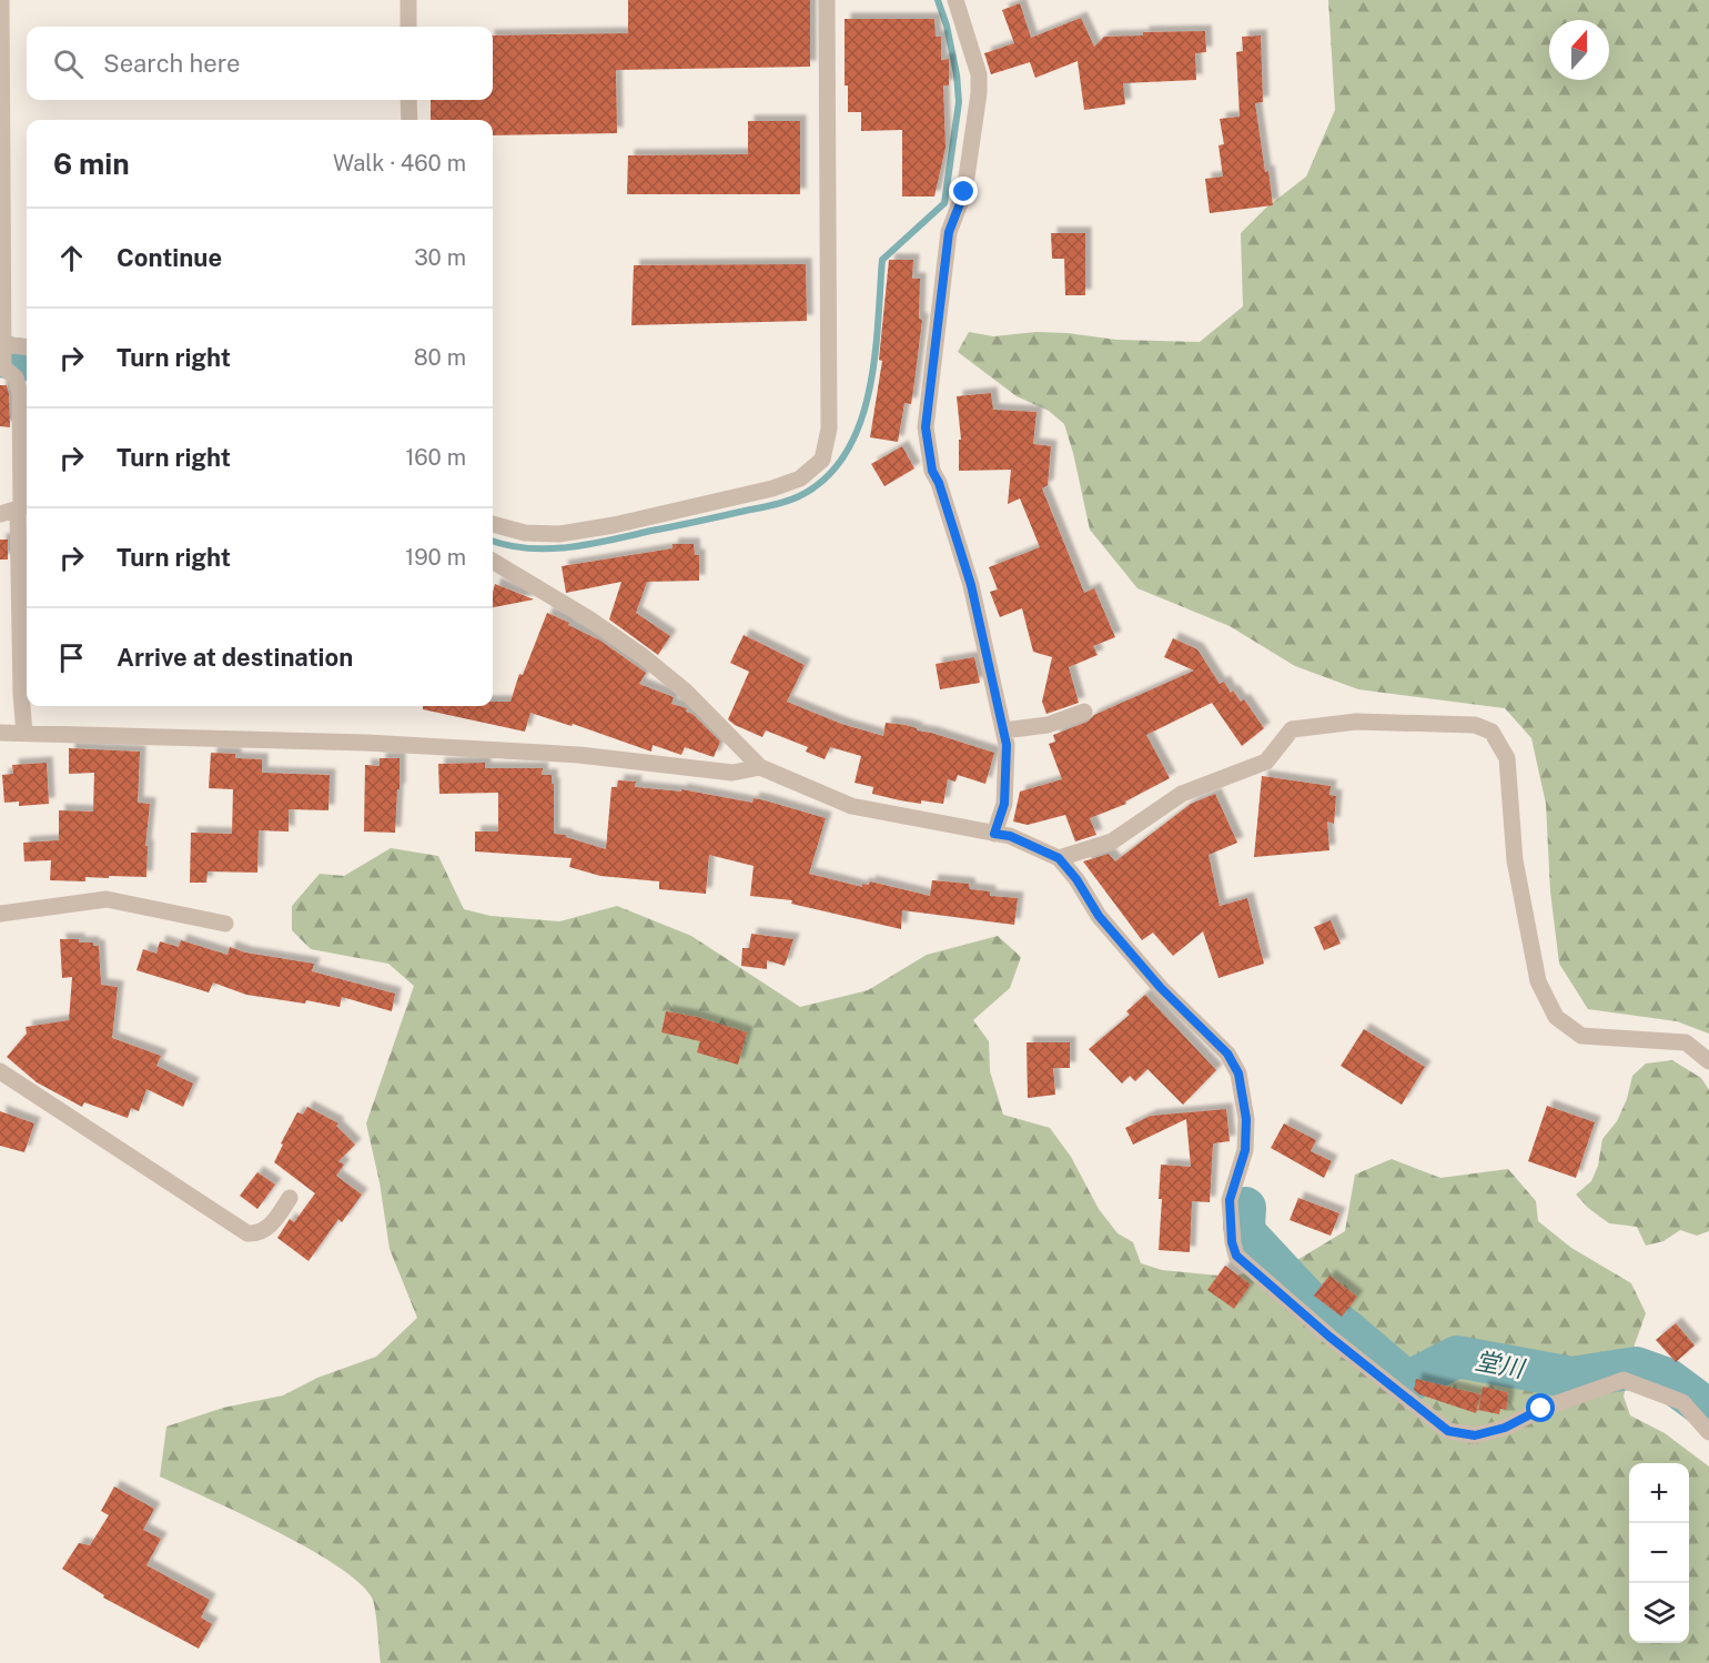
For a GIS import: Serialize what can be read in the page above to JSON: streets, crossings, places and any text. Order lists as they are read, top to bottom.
{
  "water": ["堂川"],
  "north": "top",
  "page": {
    "search": "Search here",
    "heading": ["6 min", "Walk · 460 m"],
    "list": [
      ["Continue", "30 m"],
      ["Turn right", "80 m"],
      ["Turn right", "160 m"],
      ["Turn right", "190 m"],
      "Arrive at destination"
    ],
    "map_buttons": ["+", "−"]
  }
}
